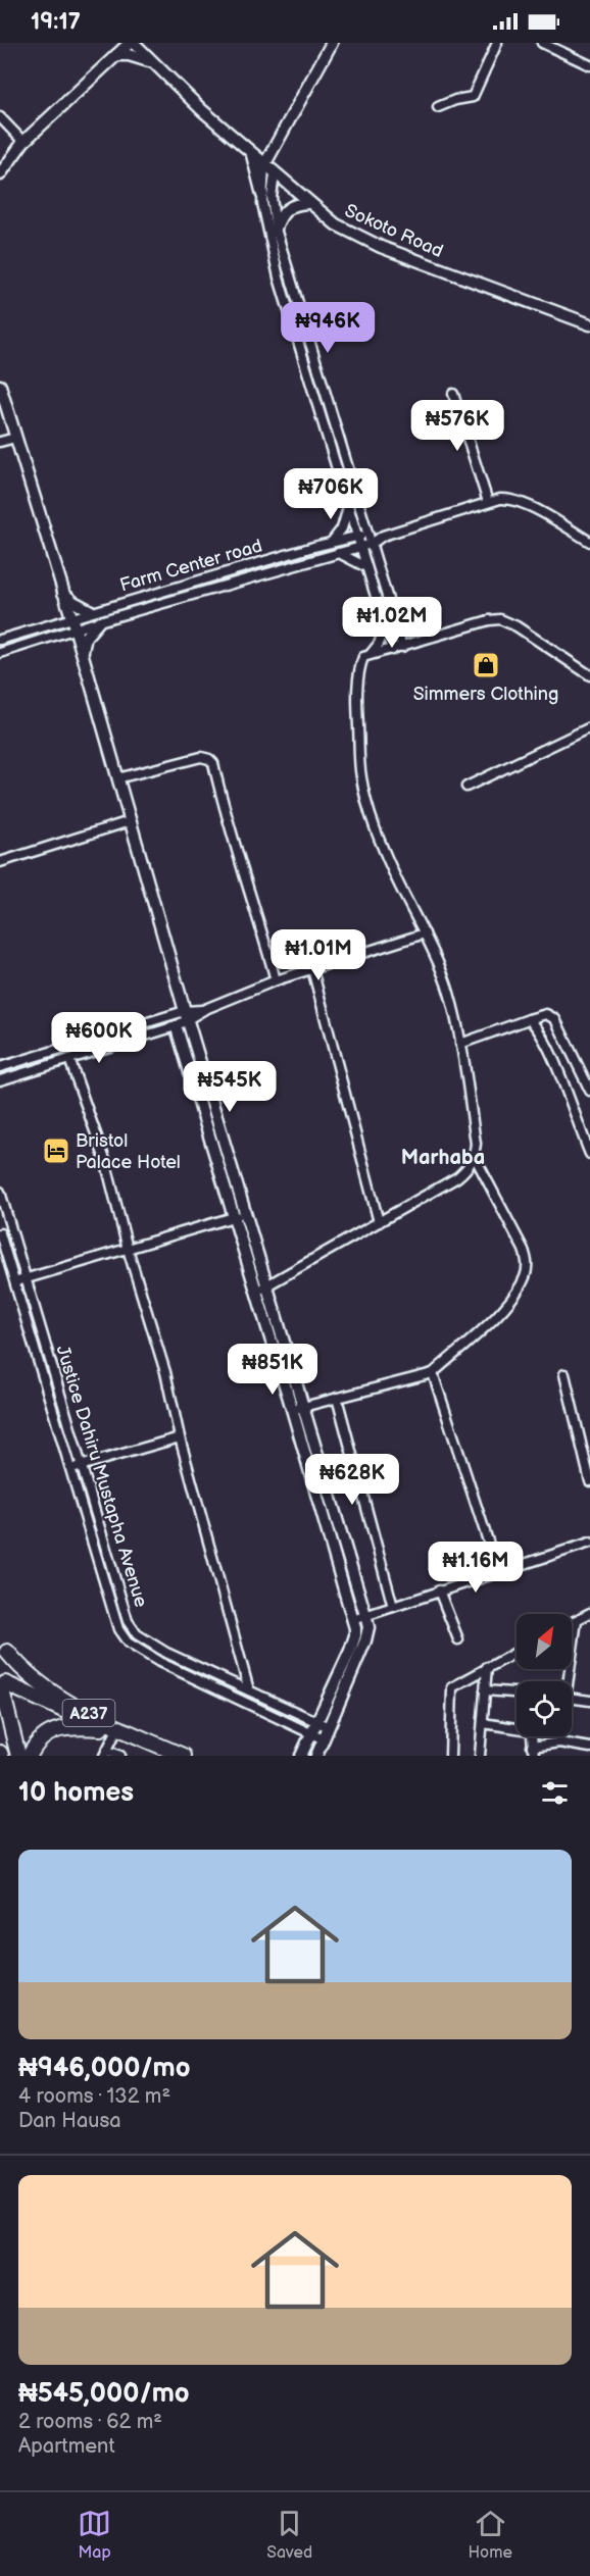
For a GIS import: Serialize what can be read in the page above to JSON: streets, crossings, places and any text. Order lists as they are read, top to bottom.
{
  "streets": {
    "highway": ["A237"],
    "street": ["Sokoto Road", "Farm Center road", "Justice Dahiru Mustapha Avenue"]
  },
  "districts": ["Marhaba"],
  "places": {
    "shop": ["Simmers Clothing"],
    "hotel": ["Bristol Palace Hotel"]
  },
  "north": "top right",
  "page": {
    "status": "19:17",
    "price": [
      "₦946K",
      "₦576K",
      "₦706K",
      "₦1.02M",
      "₦1.01M",
      "₦600K",
      "₦545K",
      "₦851K",
      "₦628K",
      "₦1.16M"
    ],
    "heading": "10 homes",
    "list": [
      {
        "name": "₦946,000/mo",
        "note": "4 rooms · 132 m² · Dan Hausa"
      },
      {
        "name": "₦545,000/mo",
        "note": "2 rooms · 62 m² · Apartment"
      }
    ],
    "tabs": ["Map", "Saved", "Home"]
  }
}
